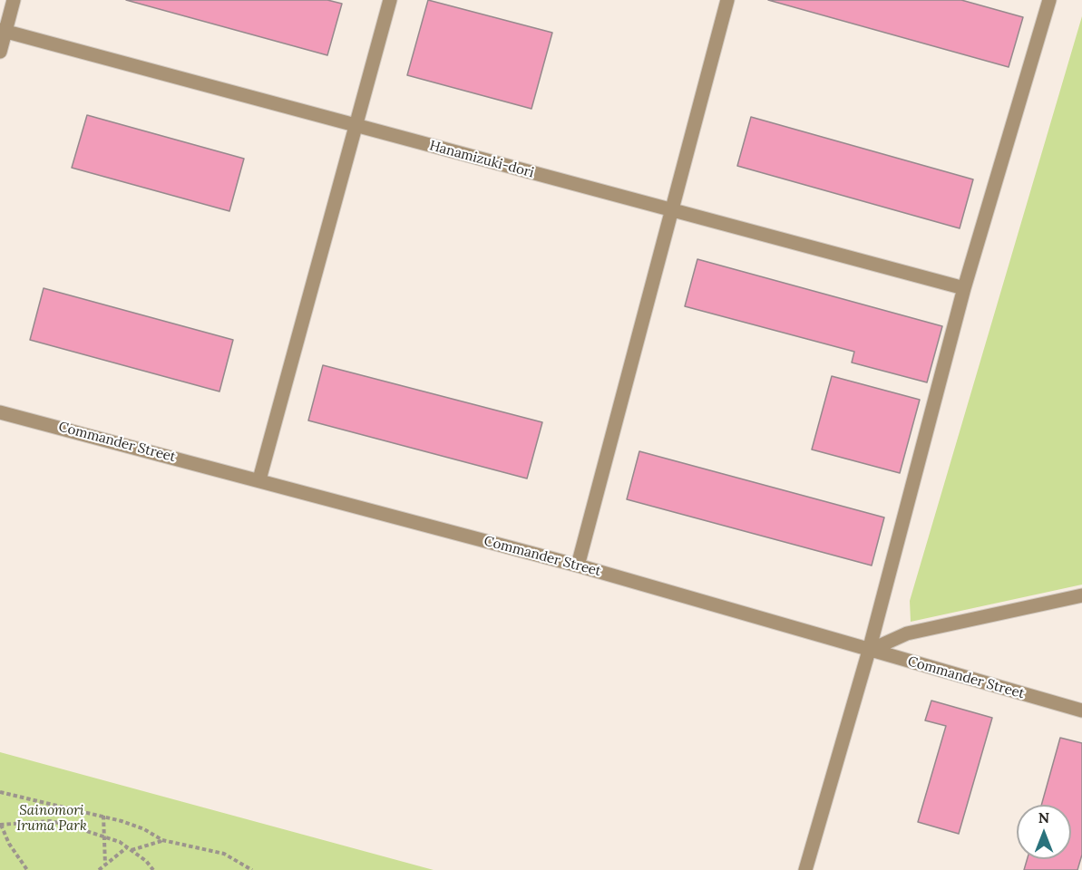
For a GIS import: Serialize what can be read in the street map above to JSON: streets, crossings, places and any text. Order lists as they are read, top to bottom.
{
  "streets": {
    "lane": ["Hanamizuki-dori", "Commander Street"]
  },
  "parks": ["Sainomori Iruma Park"],
  "north": "top"
}
